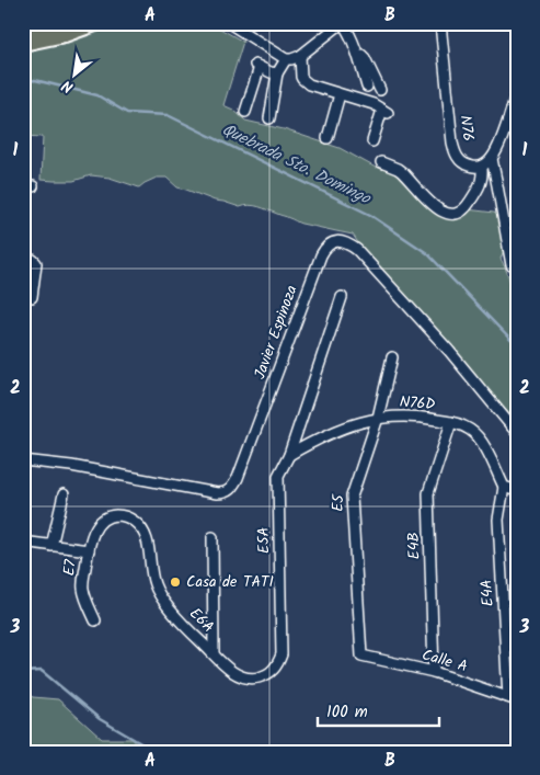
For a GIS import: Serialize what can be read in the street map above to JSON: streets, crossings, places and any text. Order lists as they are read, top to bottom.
{
  "streets": {
    "street": [
      "N76",
      "Javier Espinoza",
      "N76D",
      "E5",
      "E5A",
      "E4B",
      "E7",
      "E4A",
      "E6A",
      "Calle A"
    ]
  },
  "crossings": [
    ["N76D", "E5"],
    ["N76D", "E5A"],
    ["N76D", "E4B"],
    ["N76D", "E4A"],
    ["E5", "Calle A"],
    ["E5A", "E6A"],
    ["E4B", "Calle A"],
    ["E7", "E6A"],
    ["E4A", "Calle A"]
  ],
  "water": ["Quebrada Sto. Domingo"],
  "places": ["Casa de TATI"],
  "scale_bar": "100 m",
  "north": "bottom left",
  "grid": {
    "columns": ["A", "B"],
    "rows": ["1", "2", "3"]
  }
}
